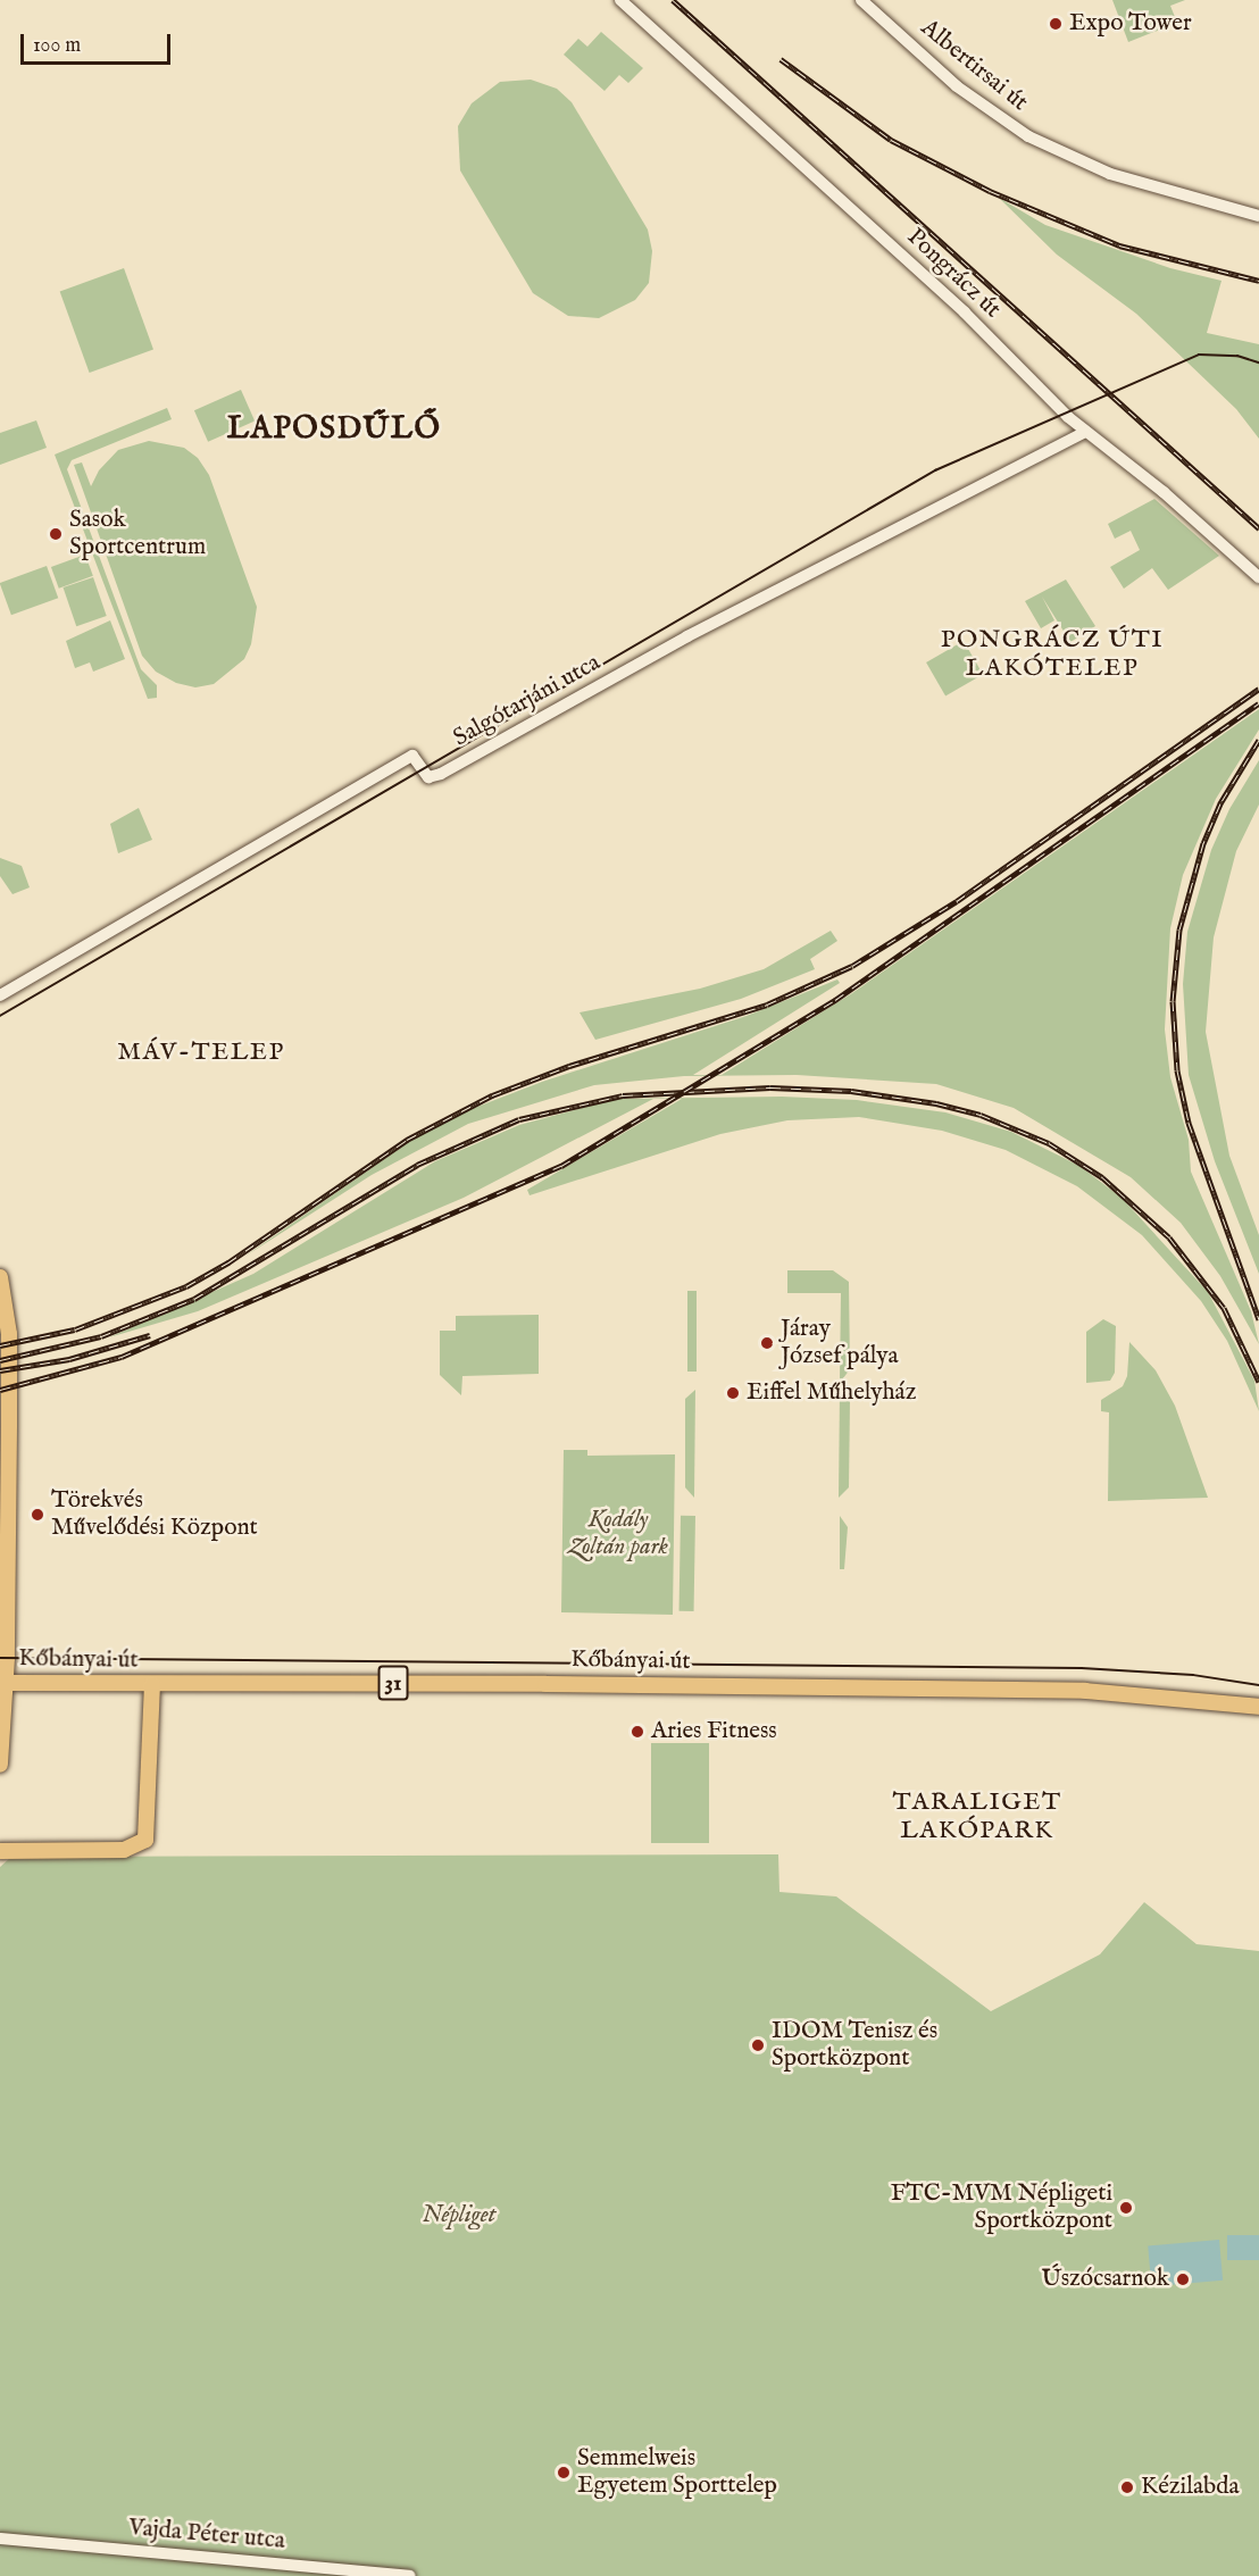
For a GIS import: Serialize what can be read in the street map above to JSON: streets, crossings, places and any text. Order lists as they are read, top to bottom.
{
  "streets": {
    "main road": ["Kőbányai út", "31"],
    "street": [
      "Albertirsai út",
      "Pongrácz út",
      "Salgótarjáni utca",
      "Vajda Péter utca"
    ]
  },
  "crossings": [
    ["Pongrácz út", "Salgótarjáni utca"]
  ],
  "districts": [
    "LAPOSDŰLŐ",
    "PONGRÁCZ ÚTI LAKÓTELEP",
    "MÁV-TELEP",
    "TARALIGET LAKÓPARK"
  ],
  "parks": ["Kodály Zoltán park", "Népliget"],
  "places": [
    "Expo Tower",
    "Sasok Sportcentrum",
    "Járay József pálya",
    "Eiffel Műhelyház",
    "Törekvés Művelődési Központ",
    "Aries Fitness",
    "IDOM Tenisz és Sportközpont",
    "FTC-MVM Népligeti Sportközpont",
    "Úszócsarnok",
    "Semmelweis Egyetem Sporttelep",
    "Kézilabda"
  ],
  "scale_bar": "100 m"
}
